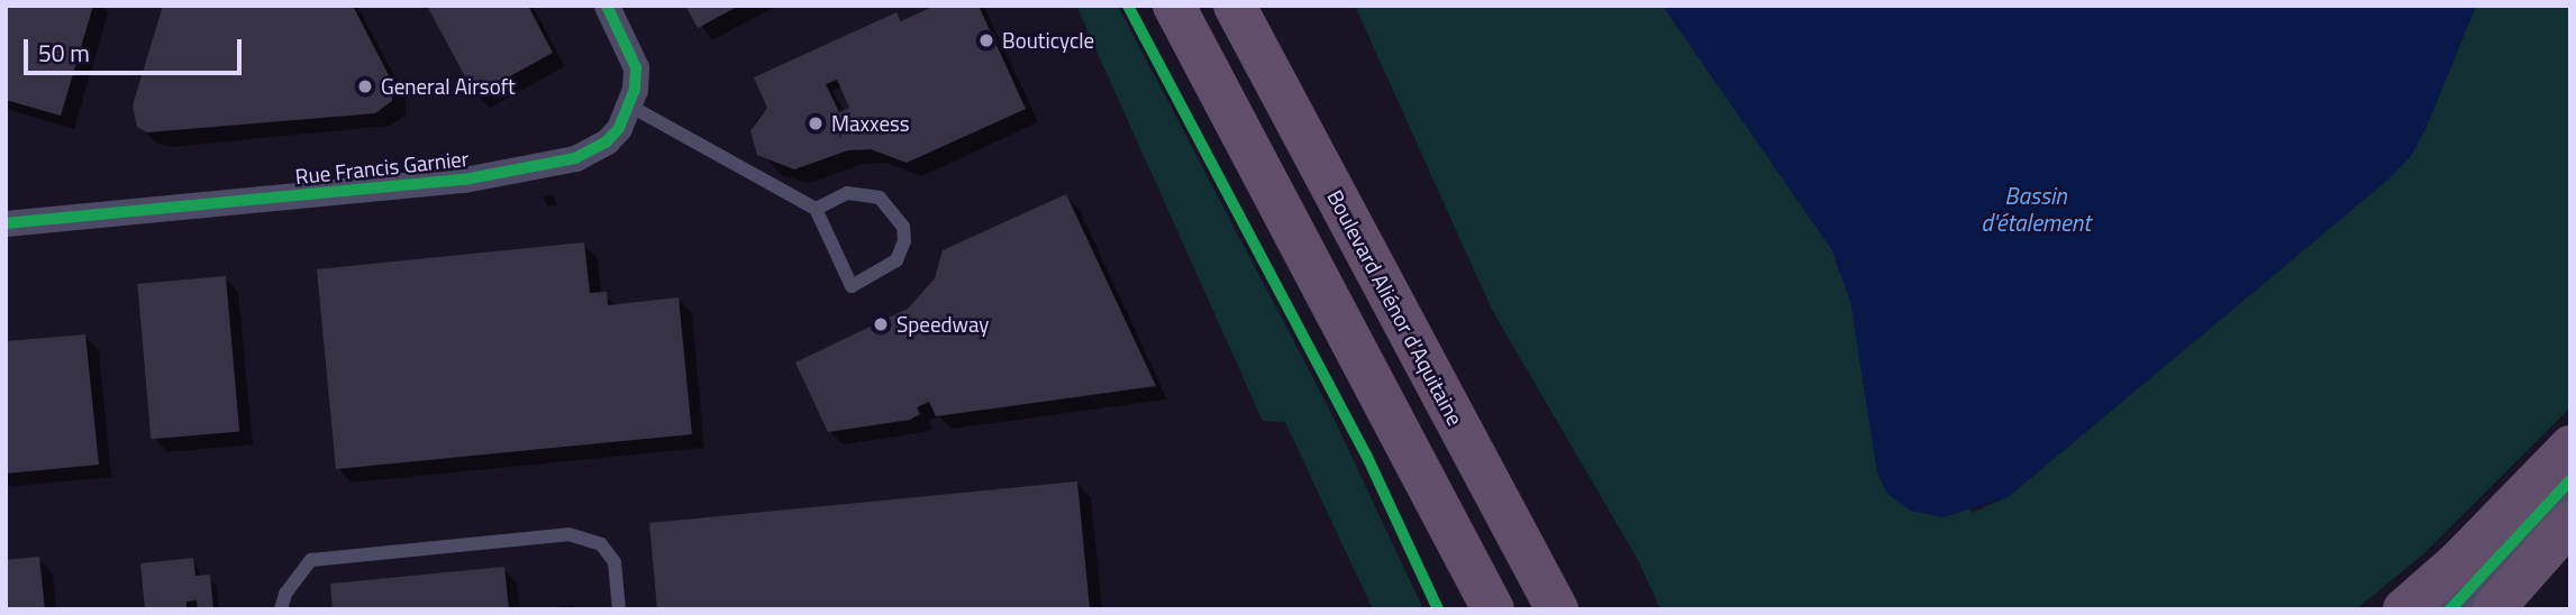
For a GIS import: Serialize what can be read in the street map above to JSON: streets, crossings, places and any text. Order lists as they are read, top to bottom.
{
  "streets": {
    "highway": ["Boulevard Aliénor d'Aquitaine"],
    "street": ["Rue Francis Garnier"]
  },
  "water": ["Bassin d'étalement"],
  "places": [
    "Bouticycle",
    "General Airsoft",
    "Maxxess",
    "Speedway"
  ],
  "scale_bar": "50 m"
}
